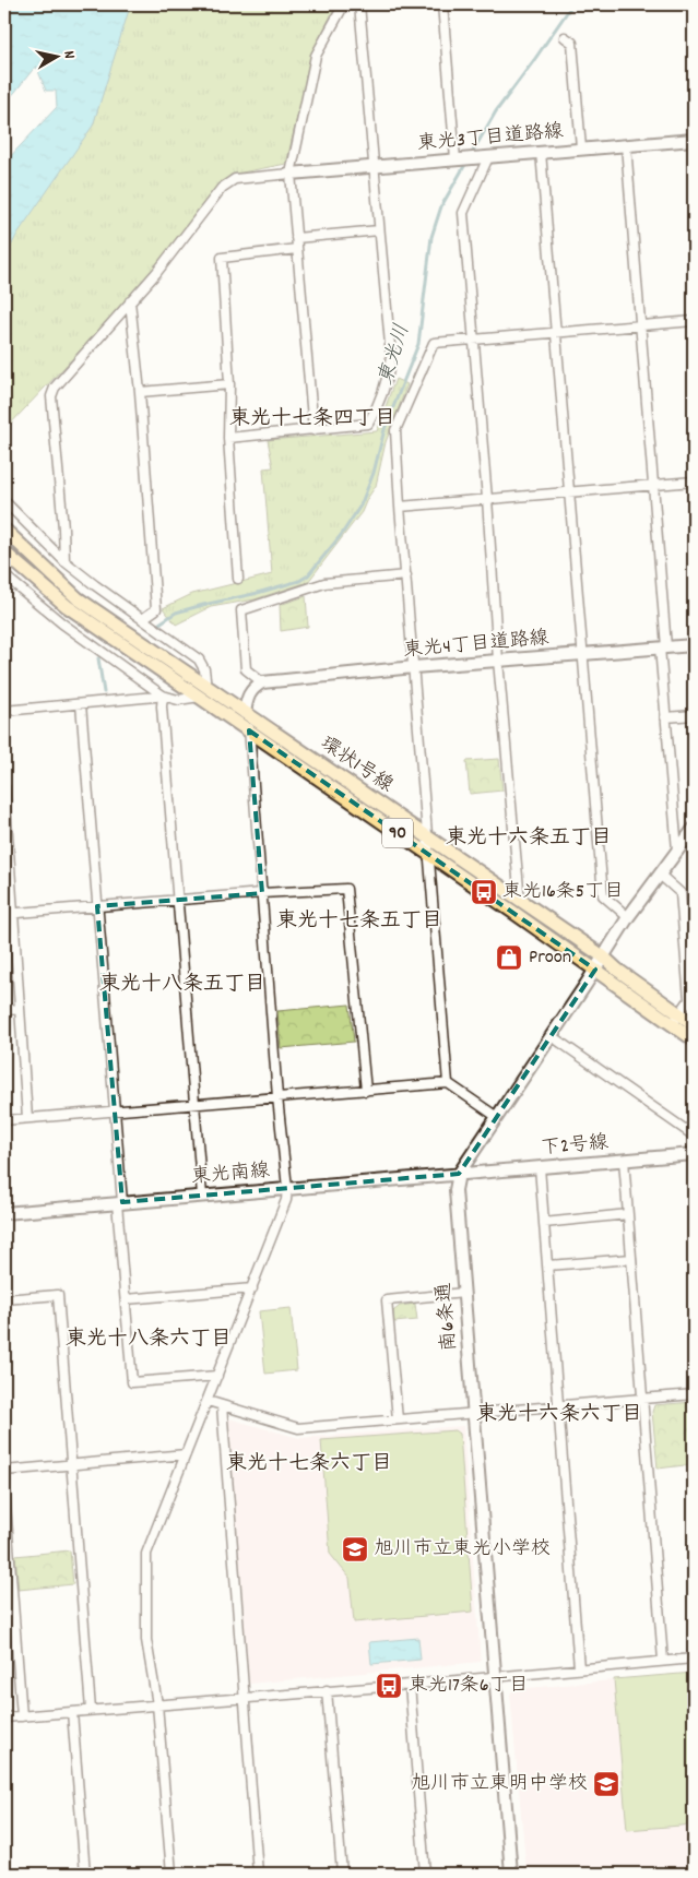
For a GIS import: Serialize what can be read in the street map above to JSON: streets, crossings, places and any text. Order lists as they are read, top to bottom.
{
  "streets": {
    "main road": ["環状1号線", "90"],
    "street": [
      "東光3丁目道路線",
      "東光4丁目道路線",
      "下2号線",
      "東光南線",
      "南6条通"
    ]
  },
  "crossings": [
    ["環状1号線", "南6条通"],
    ["下2号線", "東光南線"],
    ["下2号線", "南6条通"],
    ["東光南線", "南6条通"]
  ],
  "districts": [
    "東光十七条四丁目",
    "東光十六条五丁目",
    "東光十七条五丁目",
    "東光十八条五丁目",
    "東光十八条六丁目",
    "東光十六条六丁目",
    "東光十七条六丁目"
  ],
  "water": ["東光川"],
  "places": {
    "bus stop": ["東光16条5丁目", "東光17条6丁目"],
    "shop": ["Proon"],
    "school or university": ["旭川市立東光小学校", "旭川市立東明中学校"]
  },
  "north": "right"
}
